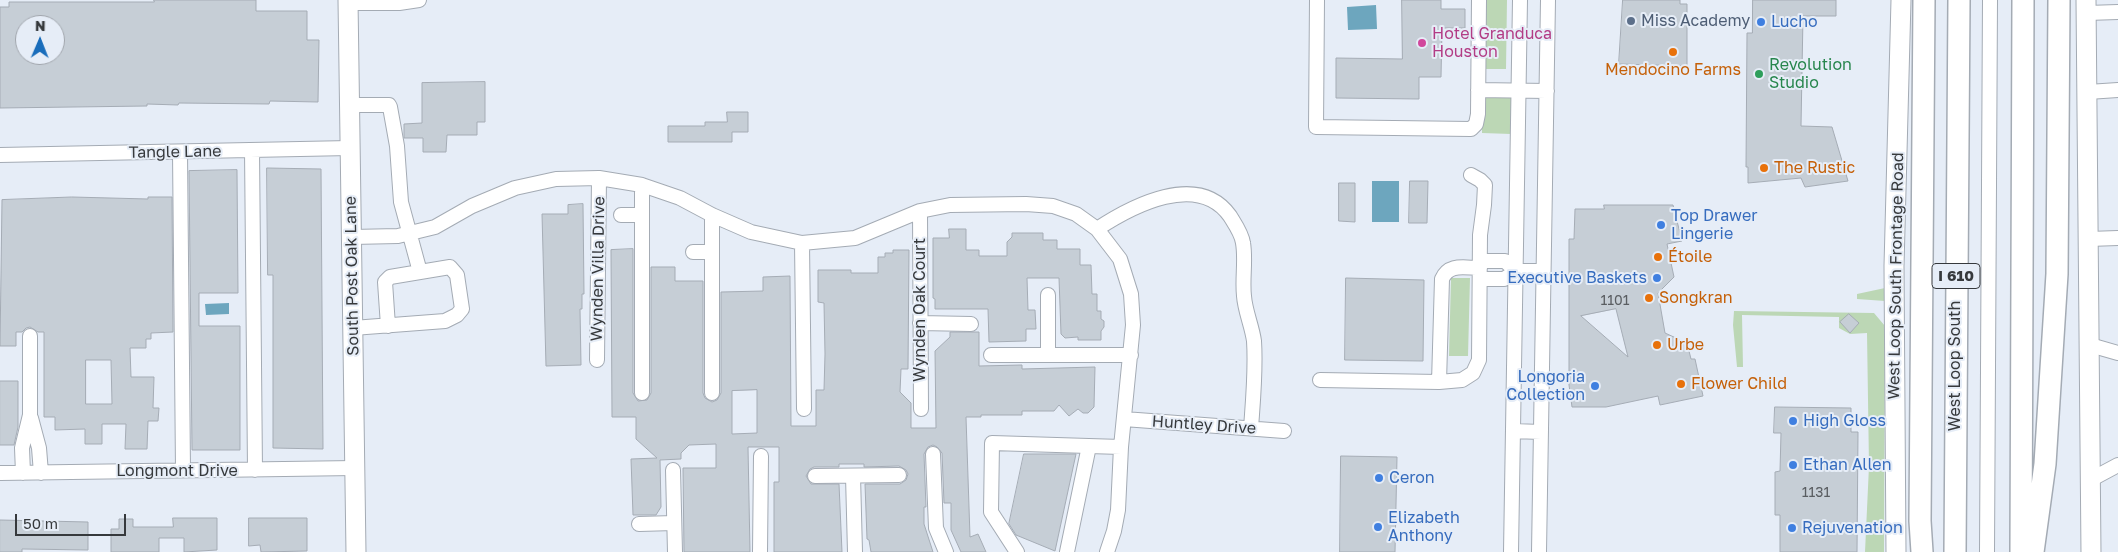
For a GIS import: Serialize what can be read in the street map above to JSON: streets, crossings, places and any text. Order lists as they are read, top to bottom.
{
  "streets": {
    "highway": ["I 610", "West Loop South"],
    "main road": ["South Post Oak Lane", "West Loop South Frontage Road"],
    "street": [
      "Tangle Lane",
      "Wynden Villa Drive",
      "Wynden Oak Court",
      "Huntley Drive",
      "Longmont Drive"
    ]
  },
  "crossings": [
    ["Tangle Lane", "South Post Oak Lane"],
    ["South Post Oak Lane", "Longmont Drive"]
  ],
  "places": [
    "Miss Academy",
    "Lucho",
    "Hotel Granduca Houston",
    "Mendocino Farms",
    "Revolution Studio",
    "The Rustic",
    "Top Drawer Lingerie",
    "Étoile",
    "Executive Baskets",
    "Songkran",
    "Urbe",
    "Flower Child",
    "Longoria Collection",
    "High Gloss",
    "Ethan Allen",
    "Ceron",
    "Elizabeth Anthony",
    "Rejuvenation"
  ],
  "house_numbers": ["1101", "1131"],
  "scale_bar": "50 m",
  "north": "top"
}
